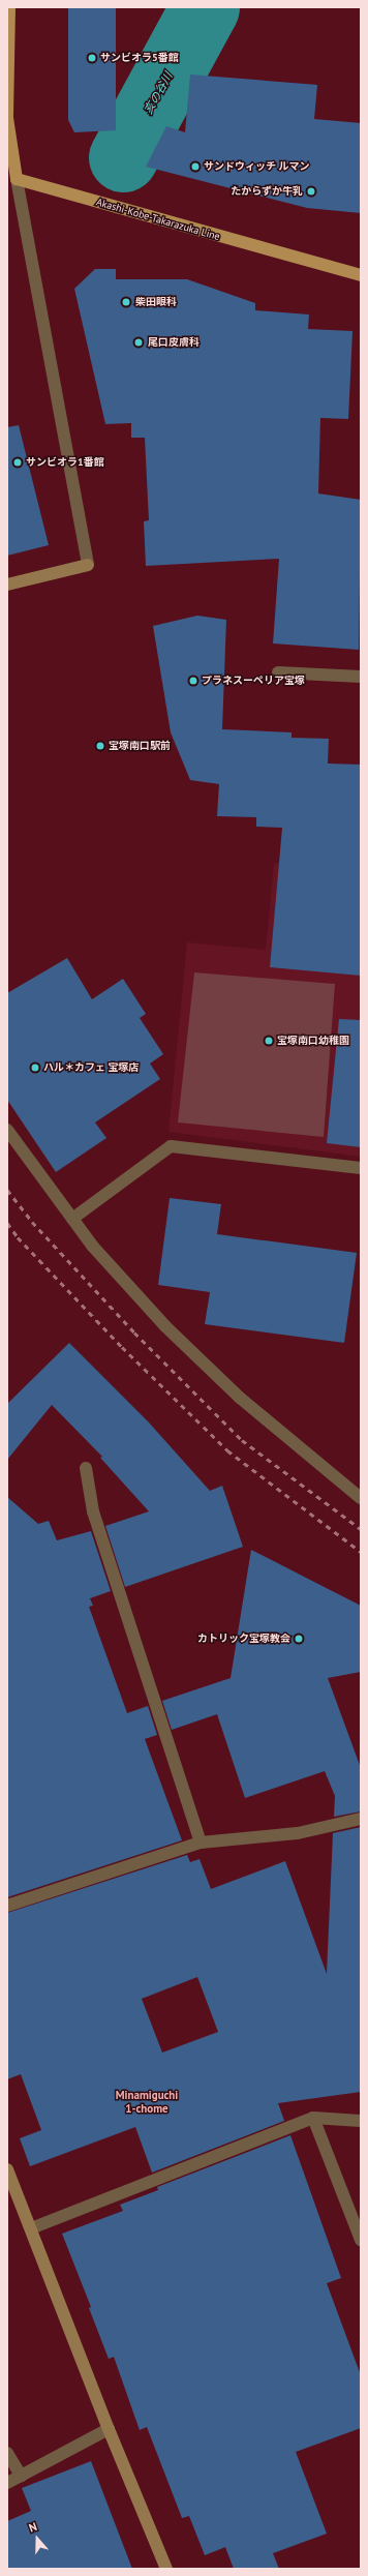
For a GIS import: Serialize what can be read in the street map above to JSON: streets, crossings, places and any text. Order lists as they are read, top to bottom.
{
  "streets": {
    "main road": ["Akashi-Kobe-Takarazuka Line"]
  },
  "districts": ["Minamiguchi 1-chome"],
  "water": ["亥の谷川"],
  "places": [
    "サンビオラ5番館",
    "サンドウィッチ ルマン",
    "たからずか牛乳",
    "柴田眼科",
    "尾口皮膚科",
    "サンビオラ1番館",
    "プラネスーペリア宝塚",
    "宝塚南口駅前",
    "宝塚南口幼稚園",
    "ハル＊カフェ 宝塚店",
    "カトリック宝塚教会"
  ],
  "north": "top"
}
